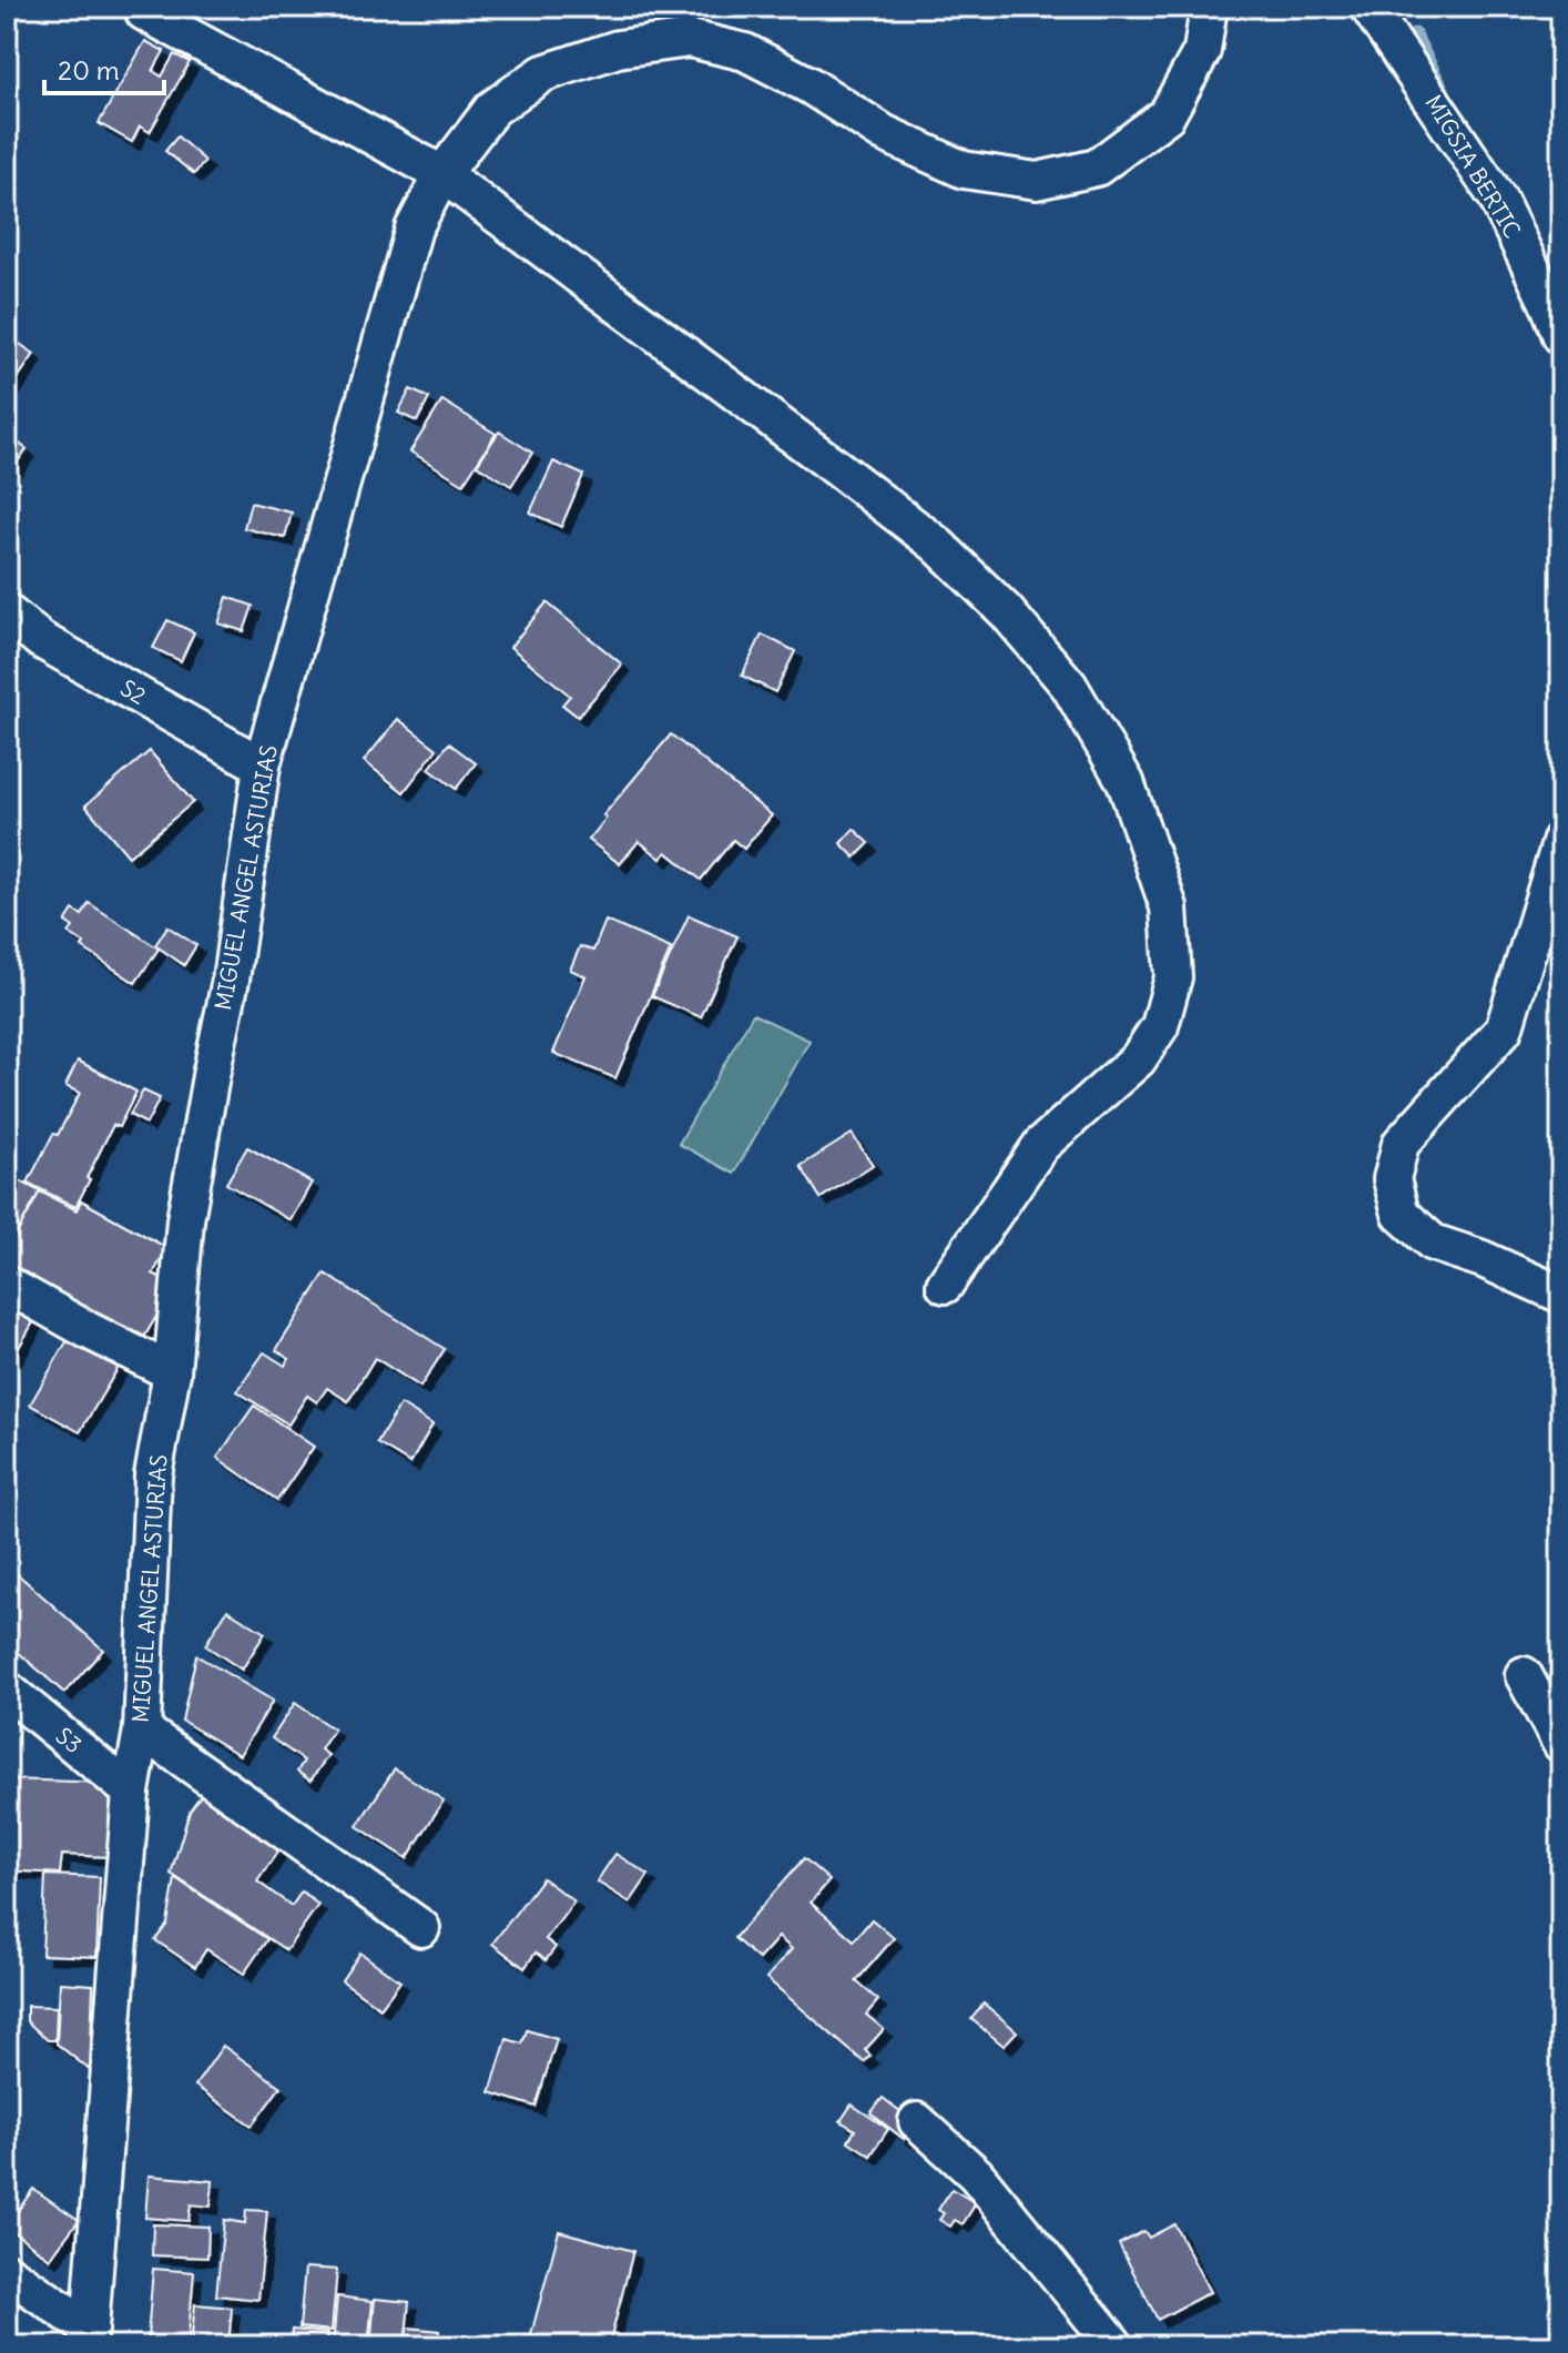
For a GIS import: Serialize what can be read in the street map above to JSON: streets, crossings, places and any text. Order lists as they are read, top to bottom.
{
  "streets": {
    "street": [
      "MIGSIA BERTIC",
      "S2",
      "MIGUEL ANGEL ASTURIAS",
      "S3"
    ]
  },
  "crossings": [
    ["S2", "MIGUEL ANGEL ASTURIAS"],
    ["MIGUEL ANGEL ASTURIAS", "S3"]
  ],
  "scale_bar": "20 m"
}
